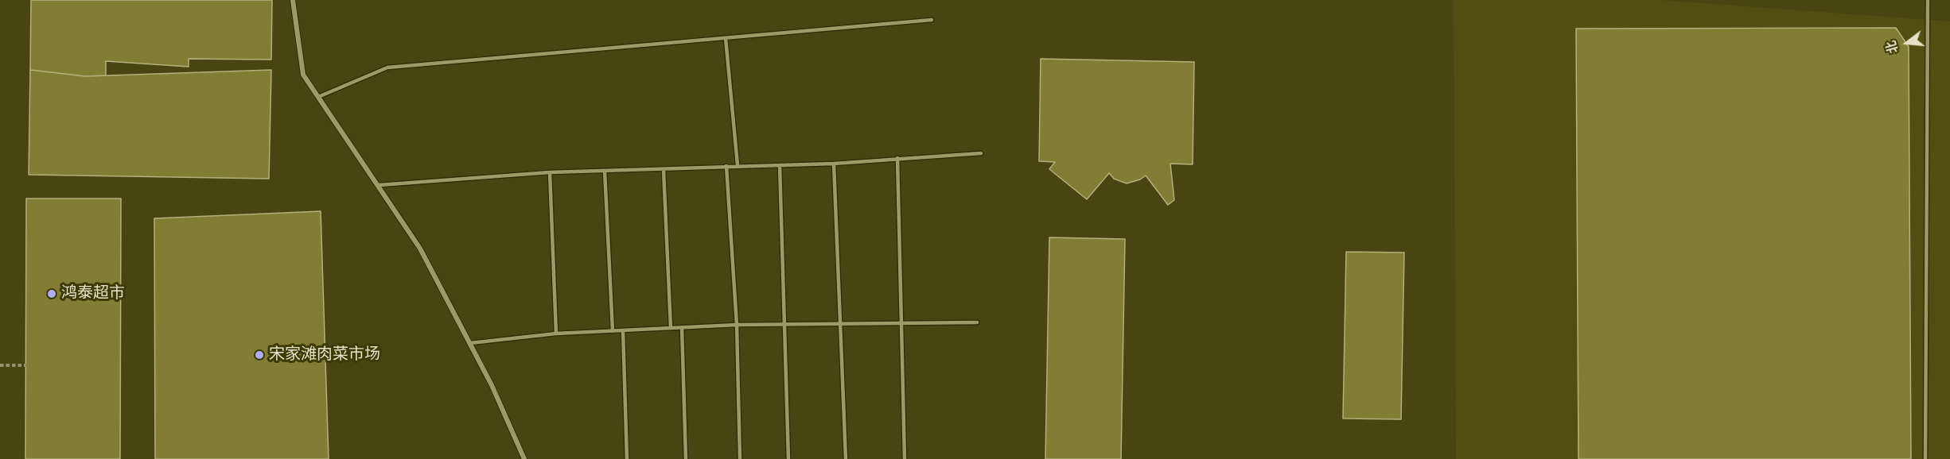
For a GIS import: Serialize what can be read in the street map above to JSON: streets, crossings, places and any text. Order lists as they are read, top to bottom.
{
  "places": ["鸿泰超市", "宋家滩肉菜市场"],
  "north": "left"
}
